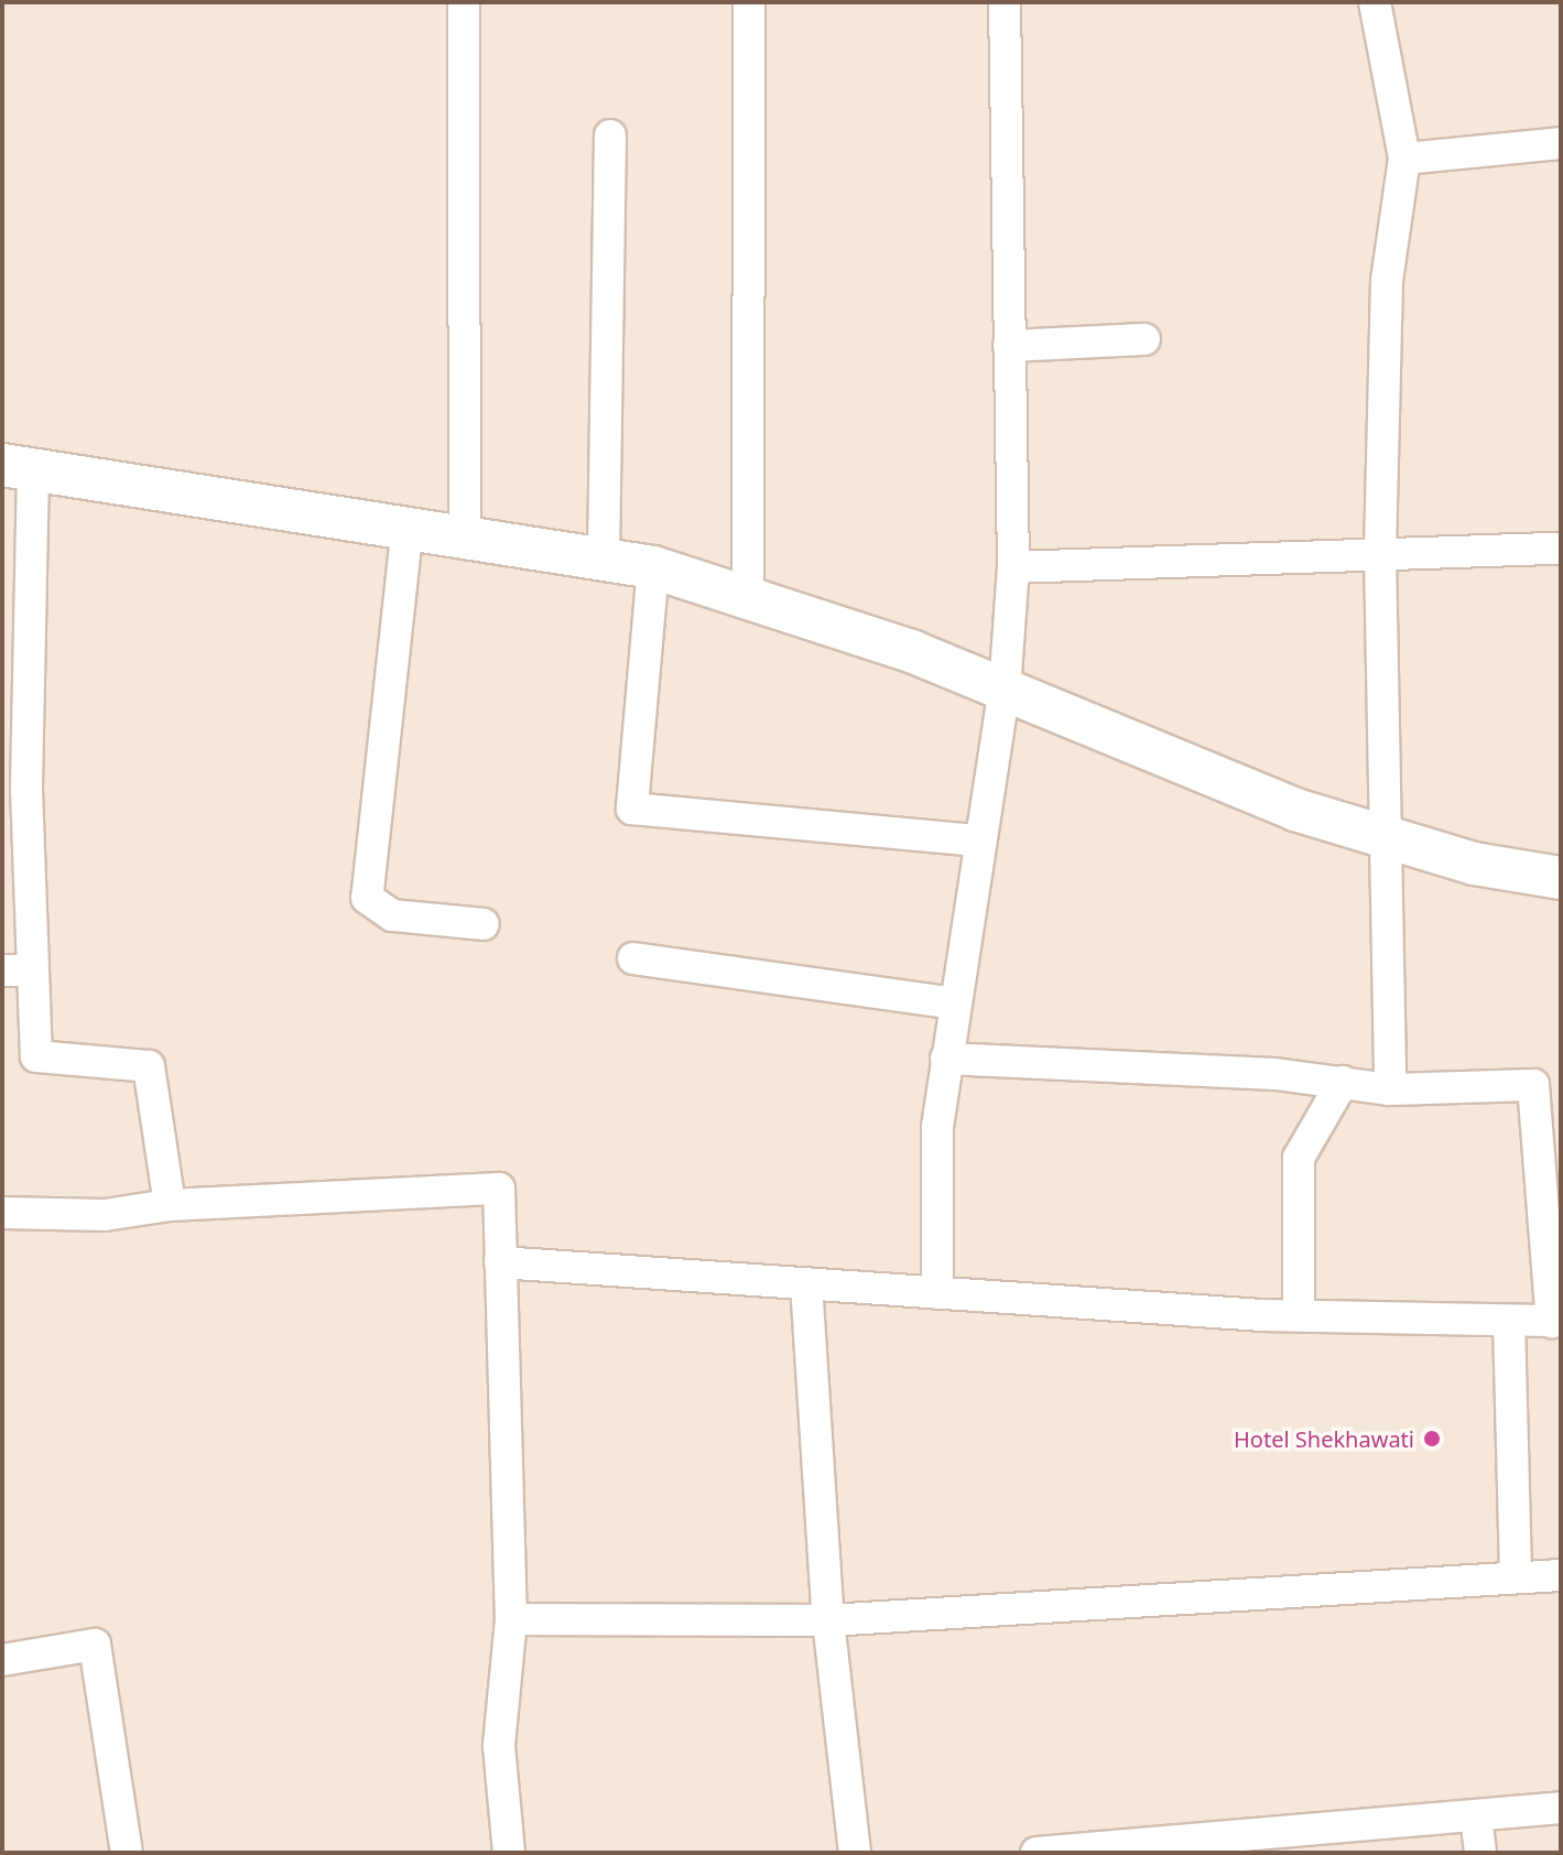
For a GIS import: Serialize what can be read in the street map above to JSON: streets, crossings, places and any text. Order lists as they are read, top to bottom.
{
  "places": ["Hotel Shekhawati"]
}
